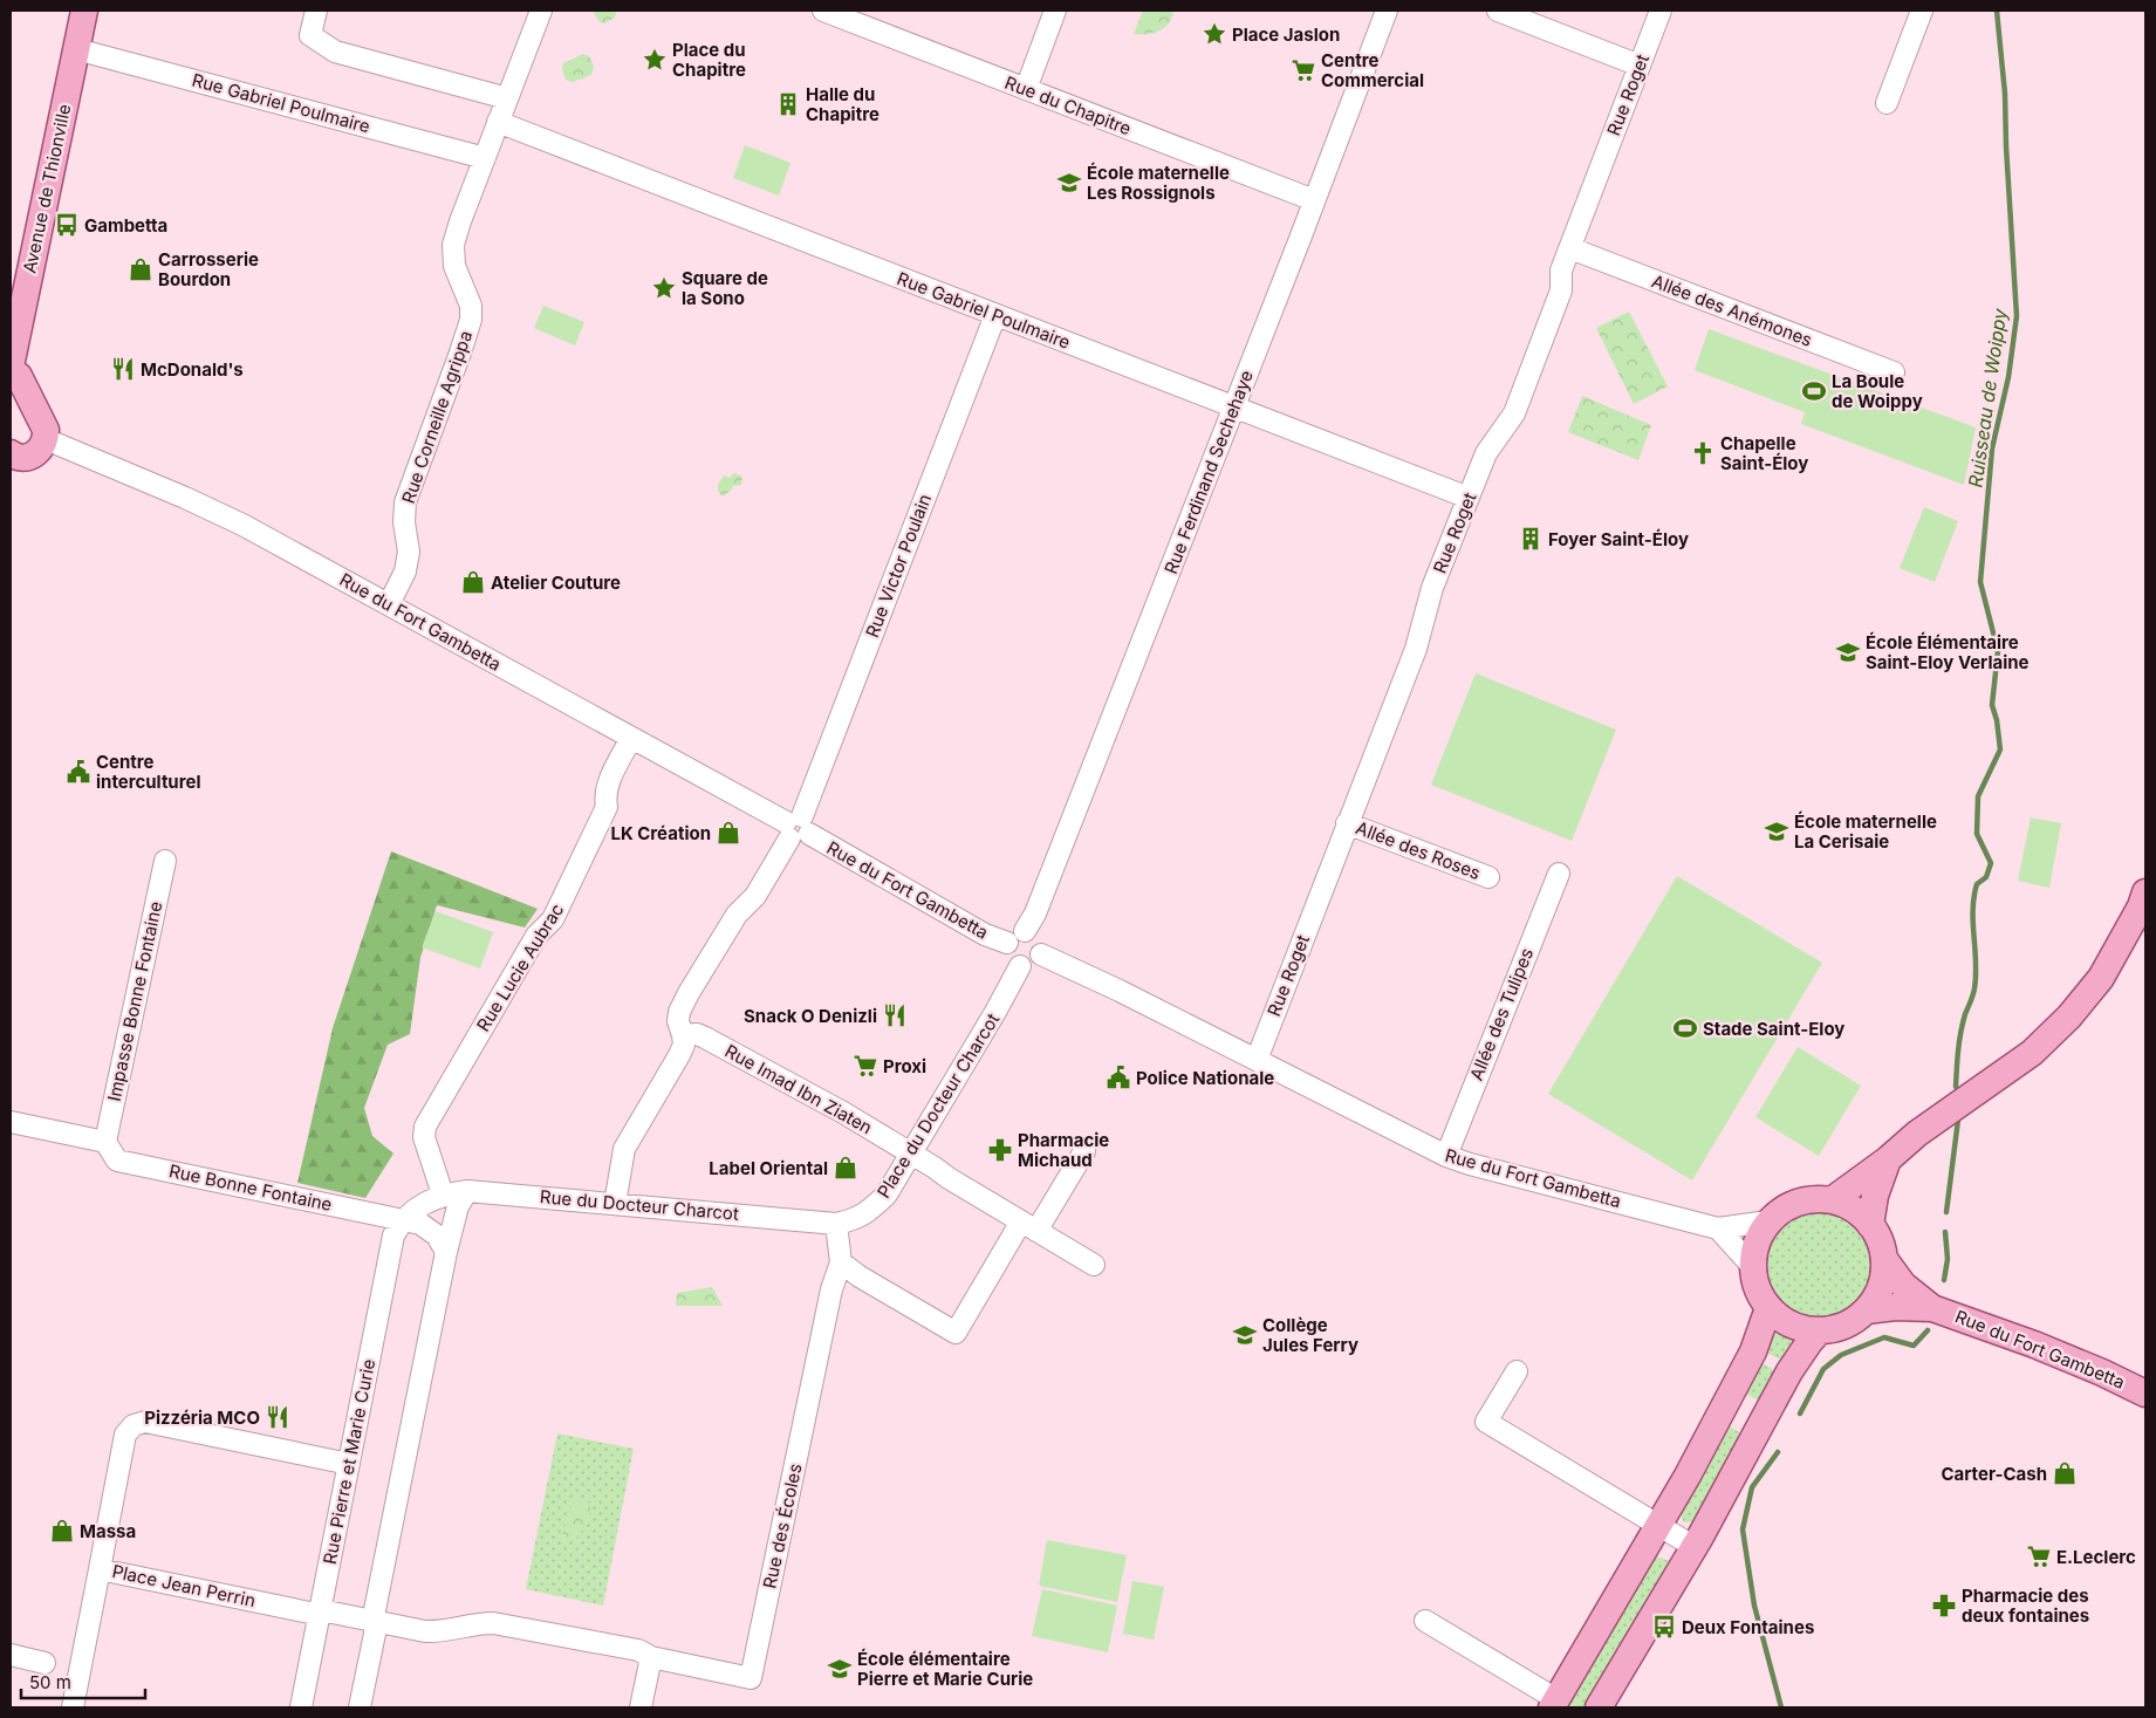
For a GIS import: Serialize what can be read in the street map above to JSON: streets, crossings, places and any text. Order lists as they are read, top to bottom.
{
  "streets": {
    "main road": ["Avenue de Thionville", "Rue du Fort Gambetta"],
    "street": [
      "Rue Roget",
      "Rue Gabriel Poulmaire",
      "Rue du Chapitre",
      "Allée des Anémones",
      "Rue Corneille Agrippa",
      "Rue Ferdinand Sechehaye",
      "Rue Victor Poulain",
      "Allée des Roses",
      "Rue Lucie Aubrac",
      "Impasse Bonne Fontaine",
      "Allée des Tulipes",
      "Rue Imad Ibn Ziaten",
      "Place du Docteur Charcot",
      "Rue Bonne Fontaine",
      "Rue du Docteur Charcot",
      "Rue Pierre et Marie Curie",
      "Rue des Écoles",
      "Place Jean Perrin"
    ]
  },
  "crossings": [
    ["Rue Roget", "Rue Gabriel Poulmaire"],
    ["Rue Roget", "Allée des Anémones"],
    ["Rue Roget", "Rue du Fort Gambetta"],
    ["Rue Roget", "Allée des Roses"],
    ["Rue Gabriel Poulmaire", "Avenue de Thionville"],
    ["Rue Gabriel Poulmaire", "Rue Corneille Agrippa"],
    ["Rue Gabriel Poulmaire", "Rue Ferdinand Sechehaye"],
    ["Rue Gabriel Poulmaire", "Rue Victor Poulain"],
    ["Rue du Chapitre", "Rue Ferdinand Sechehaye"],
    ["Rue Corneille Agrippa", "Rue du Fort Gambetta"],
    ["Rue Ferdinand Sechehaye", "Rue du Fort Gambetta"],
    ["Rue Ferdinand Sechehaye", "Place du Docteur Charcot"],
    ["Rue Victor Poulain", "Rue du Fort Gambetta"],
    ["Rue Victor Poulain", "Rue Imad Ibn Ziaten"],
    ["Rue du Fort Gambetta", "Rue Lucie Aubrac"],
    ["Rue du Fort Gambetta", "Allée des Tulipes"],
    ["Rue du Fort Gambetta", "Place du Docteur Charcot"],
    ["Rue Lucie Aubrac", "Rue du Docteur Charcot"],
    ["Rue Lucie Aubrac", "Rue Pierre et Marie Curie"],
    ["Impasse Bonne Fontaine", "Rue Bonne Fontaine"],
    ["Rue Imad Ibn Ziaten", "Place du Docteur Charcot"],
    ["Place du Docteur Charcot", "Rue du Docteur Charcot"],
    ["Place du Docteur Charcot", "Rue des Écoles"],
    ["Rue Bonne Fontaine", "Rue Pierre et Marie Curie"],
    ["Rue du Docteur Charcot", "Rue Pierre et Marie Curie"],
    ["Rue du Docteur Charcot", "Rue des Écoles"],
    ["Rue Pierre et Marie Curie", "Place Jean Perrin"],
    ["Rue des Écoles", "Place Jean Perrin"]
  ],
  "water": ["Ruisseau de Woippy"],
  "places": {
    "place": ["Place Jaslon", "Place du Chapitre", "Square de la Sono"],
    "supermarket": ["Centre Commercial", "Proxi", "E.Leclerc"],
    "building": ["Halle du Chapitre", "Foyer Saint-Éloy"],
    "school or university": [
      "École maternelle Les Rossignols",
      "École Élémentaire Saint-Eloy Verlaine",
      "École maternelle La Cerisaie",
      "Collège Jules Ferry",
      "École élémentaire Pierre et Marie Curie"
    ],
    "bus stop": ["Gambetta", "Deux Fontaines"],
    "shop": [
      "Carrosserie Bourdon",
      "Atelier Couture",
      "LK Création",
      "Label Oriental",
      "Carter-Cash",
      "Massa"
    ],
    "restaurant": ["McDonald's", "Snack O Denizli", "Pizzéria MCO"],
    "sports": ["La Boule de Woippy", "Stade Saint-Eloy"],
    "church": ["Chapelle Saint-Éloy"],
    "public building": ["Centre interculturel", "Police Nationale"],
    "pharmacy": ["Pharmacie Michaud", "Pharmacie des deux fontaines"]
  },
  "scale_bar": "50 m"
}
